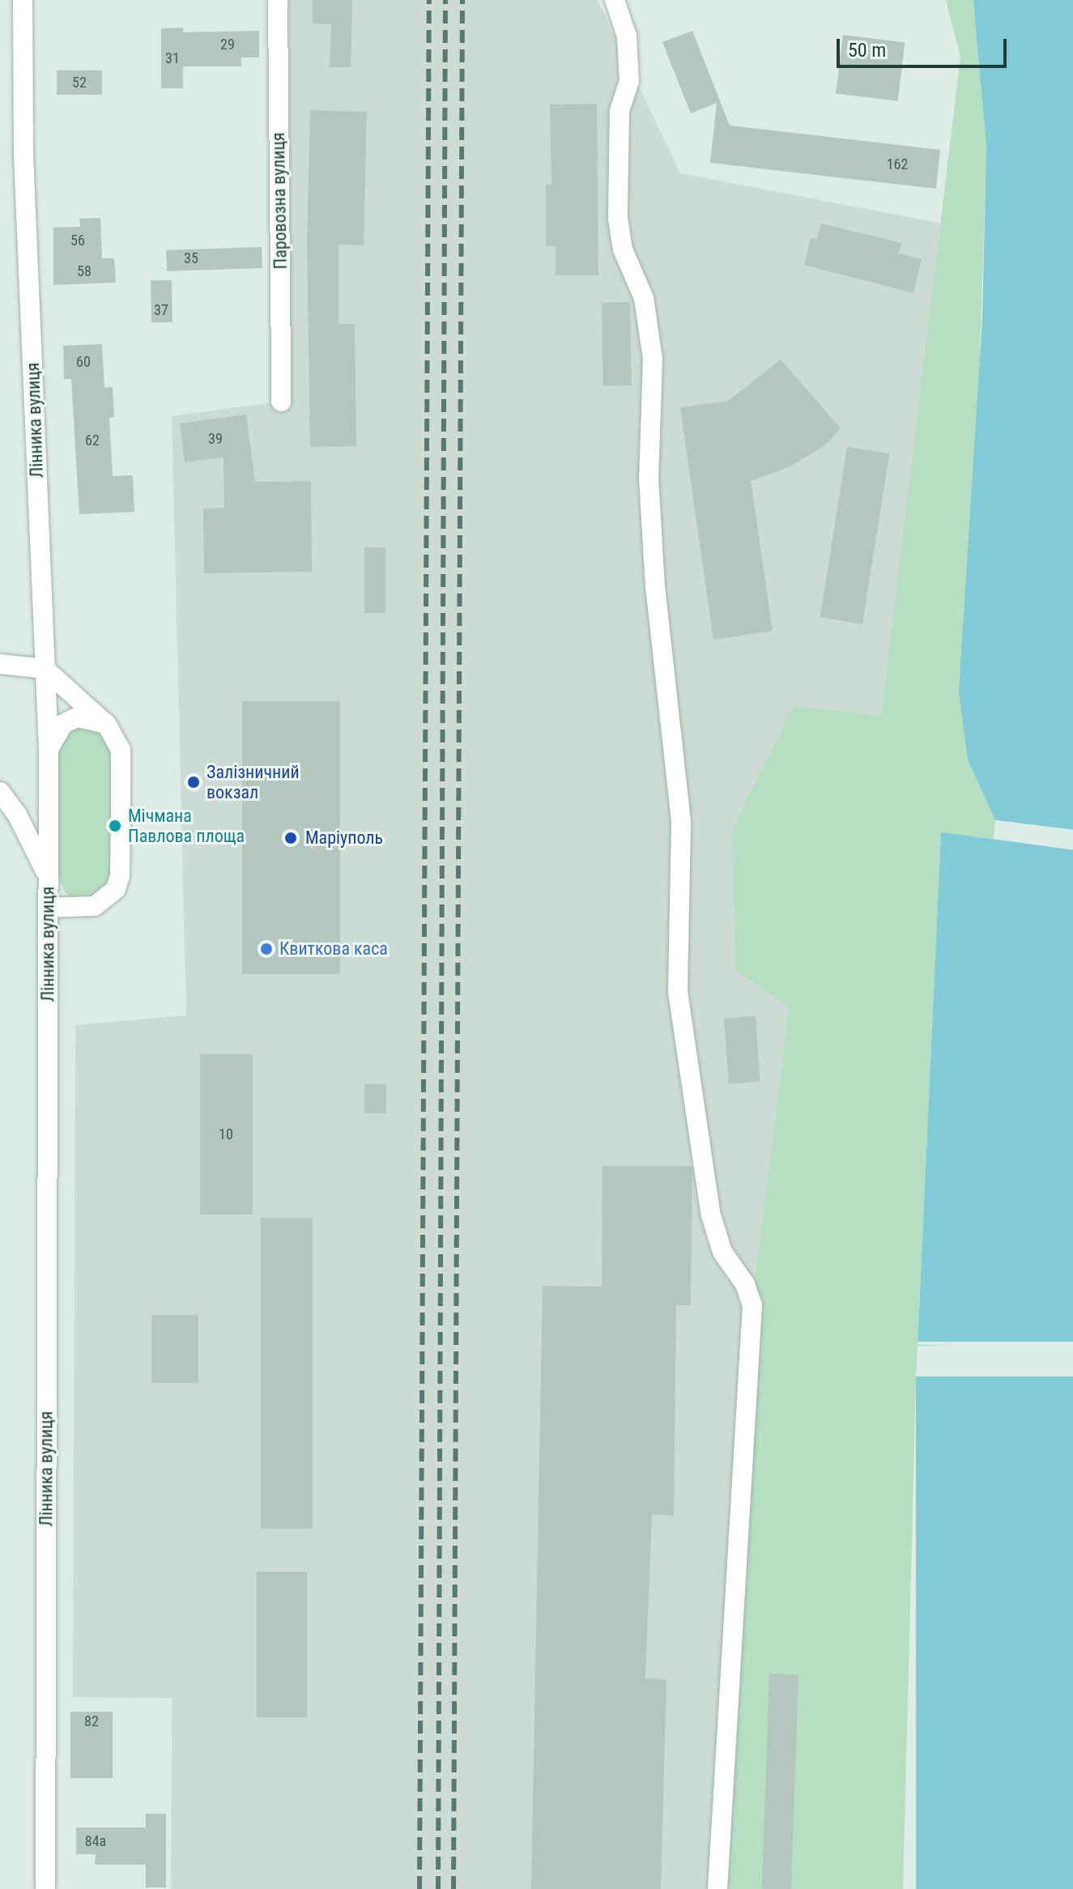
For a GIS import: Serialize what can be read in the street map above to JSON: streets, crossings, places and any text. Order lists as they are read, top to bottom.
{
  "streets": {
    "street": ["Паровозна вулиця", "Лінника вулиця"]
  },
  "places": [
    "Залізничний вокзал",
    "Мічмана Павлова площа",
    "Маріуполь",
    "Квиткова каса"
  ],
  "house_numbers": [
    "29",
    "31",
    "52",
    "162",
    "56",
    "35",
    "58",
    "37",
    "60",
    "39",
    "62",
    "10",
    "82",
    "84а"
  ],
  "scale_bar": "50 m"
}
